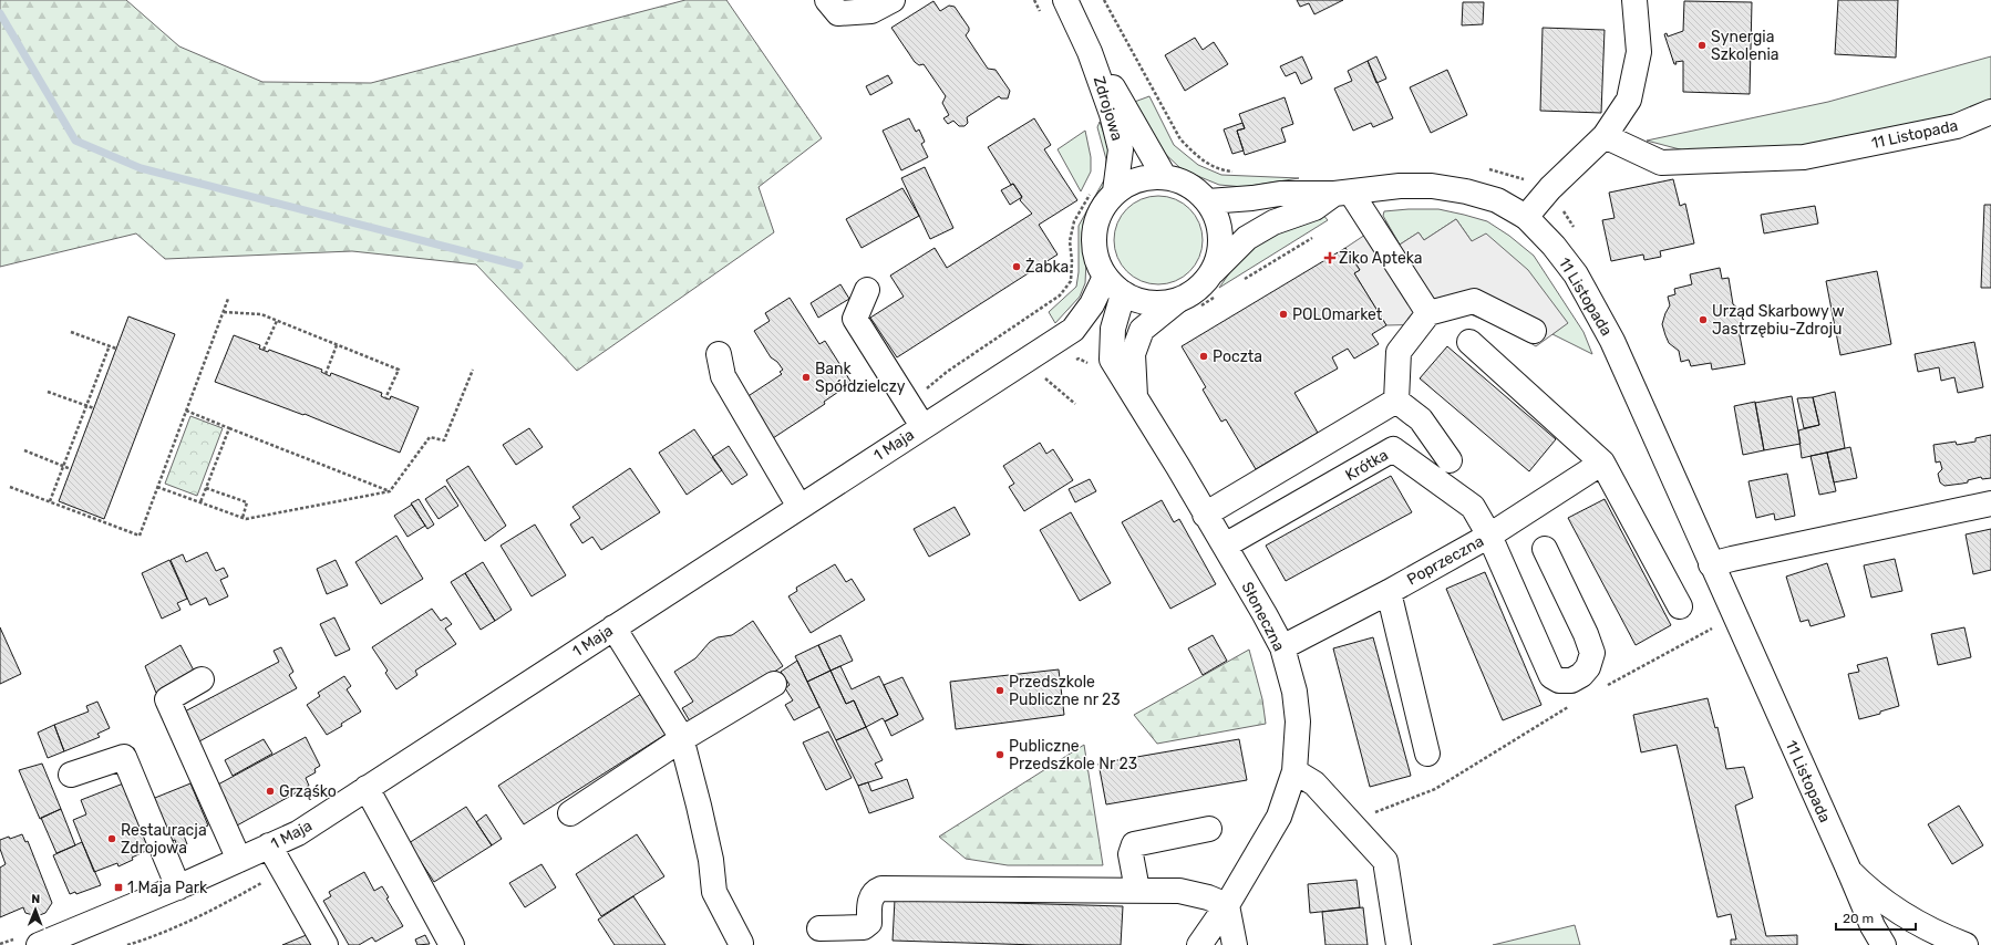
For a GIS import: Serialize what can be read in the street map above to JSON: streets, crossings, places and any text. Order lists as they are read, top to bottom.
{
  "streets": {
    "street": [
      "Zdrojowa",
      "11 Listopada",
      "1 Maja",
      "Krótka",
      "Poprzeczna",
      "Słoneczna"
    ]
  },
  "crossings": [
    ["Zdrojowa", "11 Listopada"],
    ["Zdrojowa", "1 Maja"],
    ["Zdrojowa", "Słoneczna"],
    ["11 Listopada", "1 Maja"],
    ["11 Listopada", "Słoneczna"],
    ["1 Maja", "Słoneczna"],
    ["Krótka", "Poprzeczna"],
    ["Krótka", "Słoneczna"],
    ["Poprzeczna", "Słoneczna"]
  ],
  "places": {
    "other": [
      "Synergia Szkolenia",
      "Żabka",
      "POLOmarket",
      "Urząd Skarbowy w Jastrzębiu-Zdroju",
      "Poczta",
      "Bank Spółdzielczy",
      "Przedszkole Publiczne nr 23",
      "Publiczne Przedszkole Nr 23",
      "Grząśko",
      "Restauracja Zdrojowa"
    ],
    "health": ["Ziko Apteka"],
    "transit": ["1 Maja Park"]
  },
  "scale_bar": "20 m",
  "north": "top"
}
